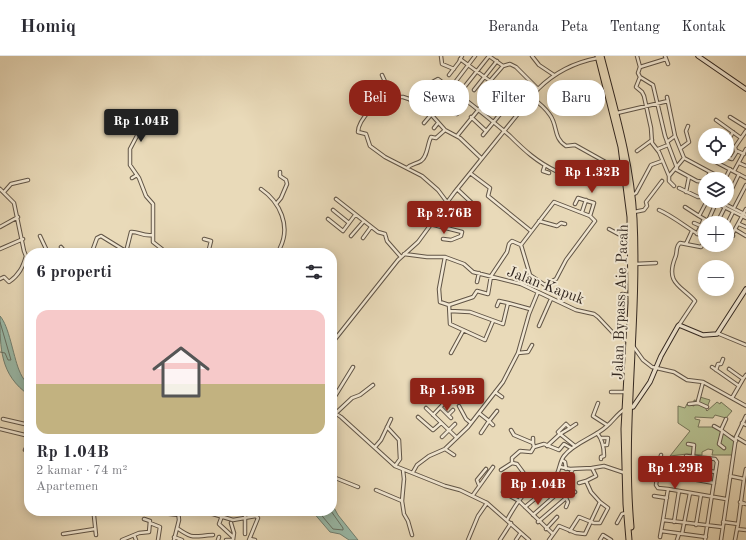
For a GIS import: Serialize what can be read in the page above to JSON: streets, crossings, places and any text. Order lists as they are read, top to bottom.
{
  "streets": {
    "highway": ["Jalan Bypass Aie Pacah"],
    "street": ["Jalan Kapuk"]
  },
  "crossings": [
    ["Jalan Kapuk", "Jalan Bypass Aie Pacah"]
  ],
  "page": {
    "header": "Homiq",
    "nav": [
      "Beranda",
      "Peta",
      "Tentang",
      "Kontak"
    ],
    "chip": [
      "Beli",
      "Sewa",
      "Filter",
      "Baru"
    ],
    "price": [
      "Rp 1.04B",
      "Rp 1.32B",
      "Rp 2.76B",
      "Rp 1.59B",
      "Rp 1.29B",
      "Rp 1.04B"
    ],
    "map_buttons": ["+", "−"],
    "heading": "6 properti",
    "list": [
      {
        "name": "Rp 1.04B",
        "note": "2 kamar · 74 m² · Apartemen"
      }
    ]
  }
}
